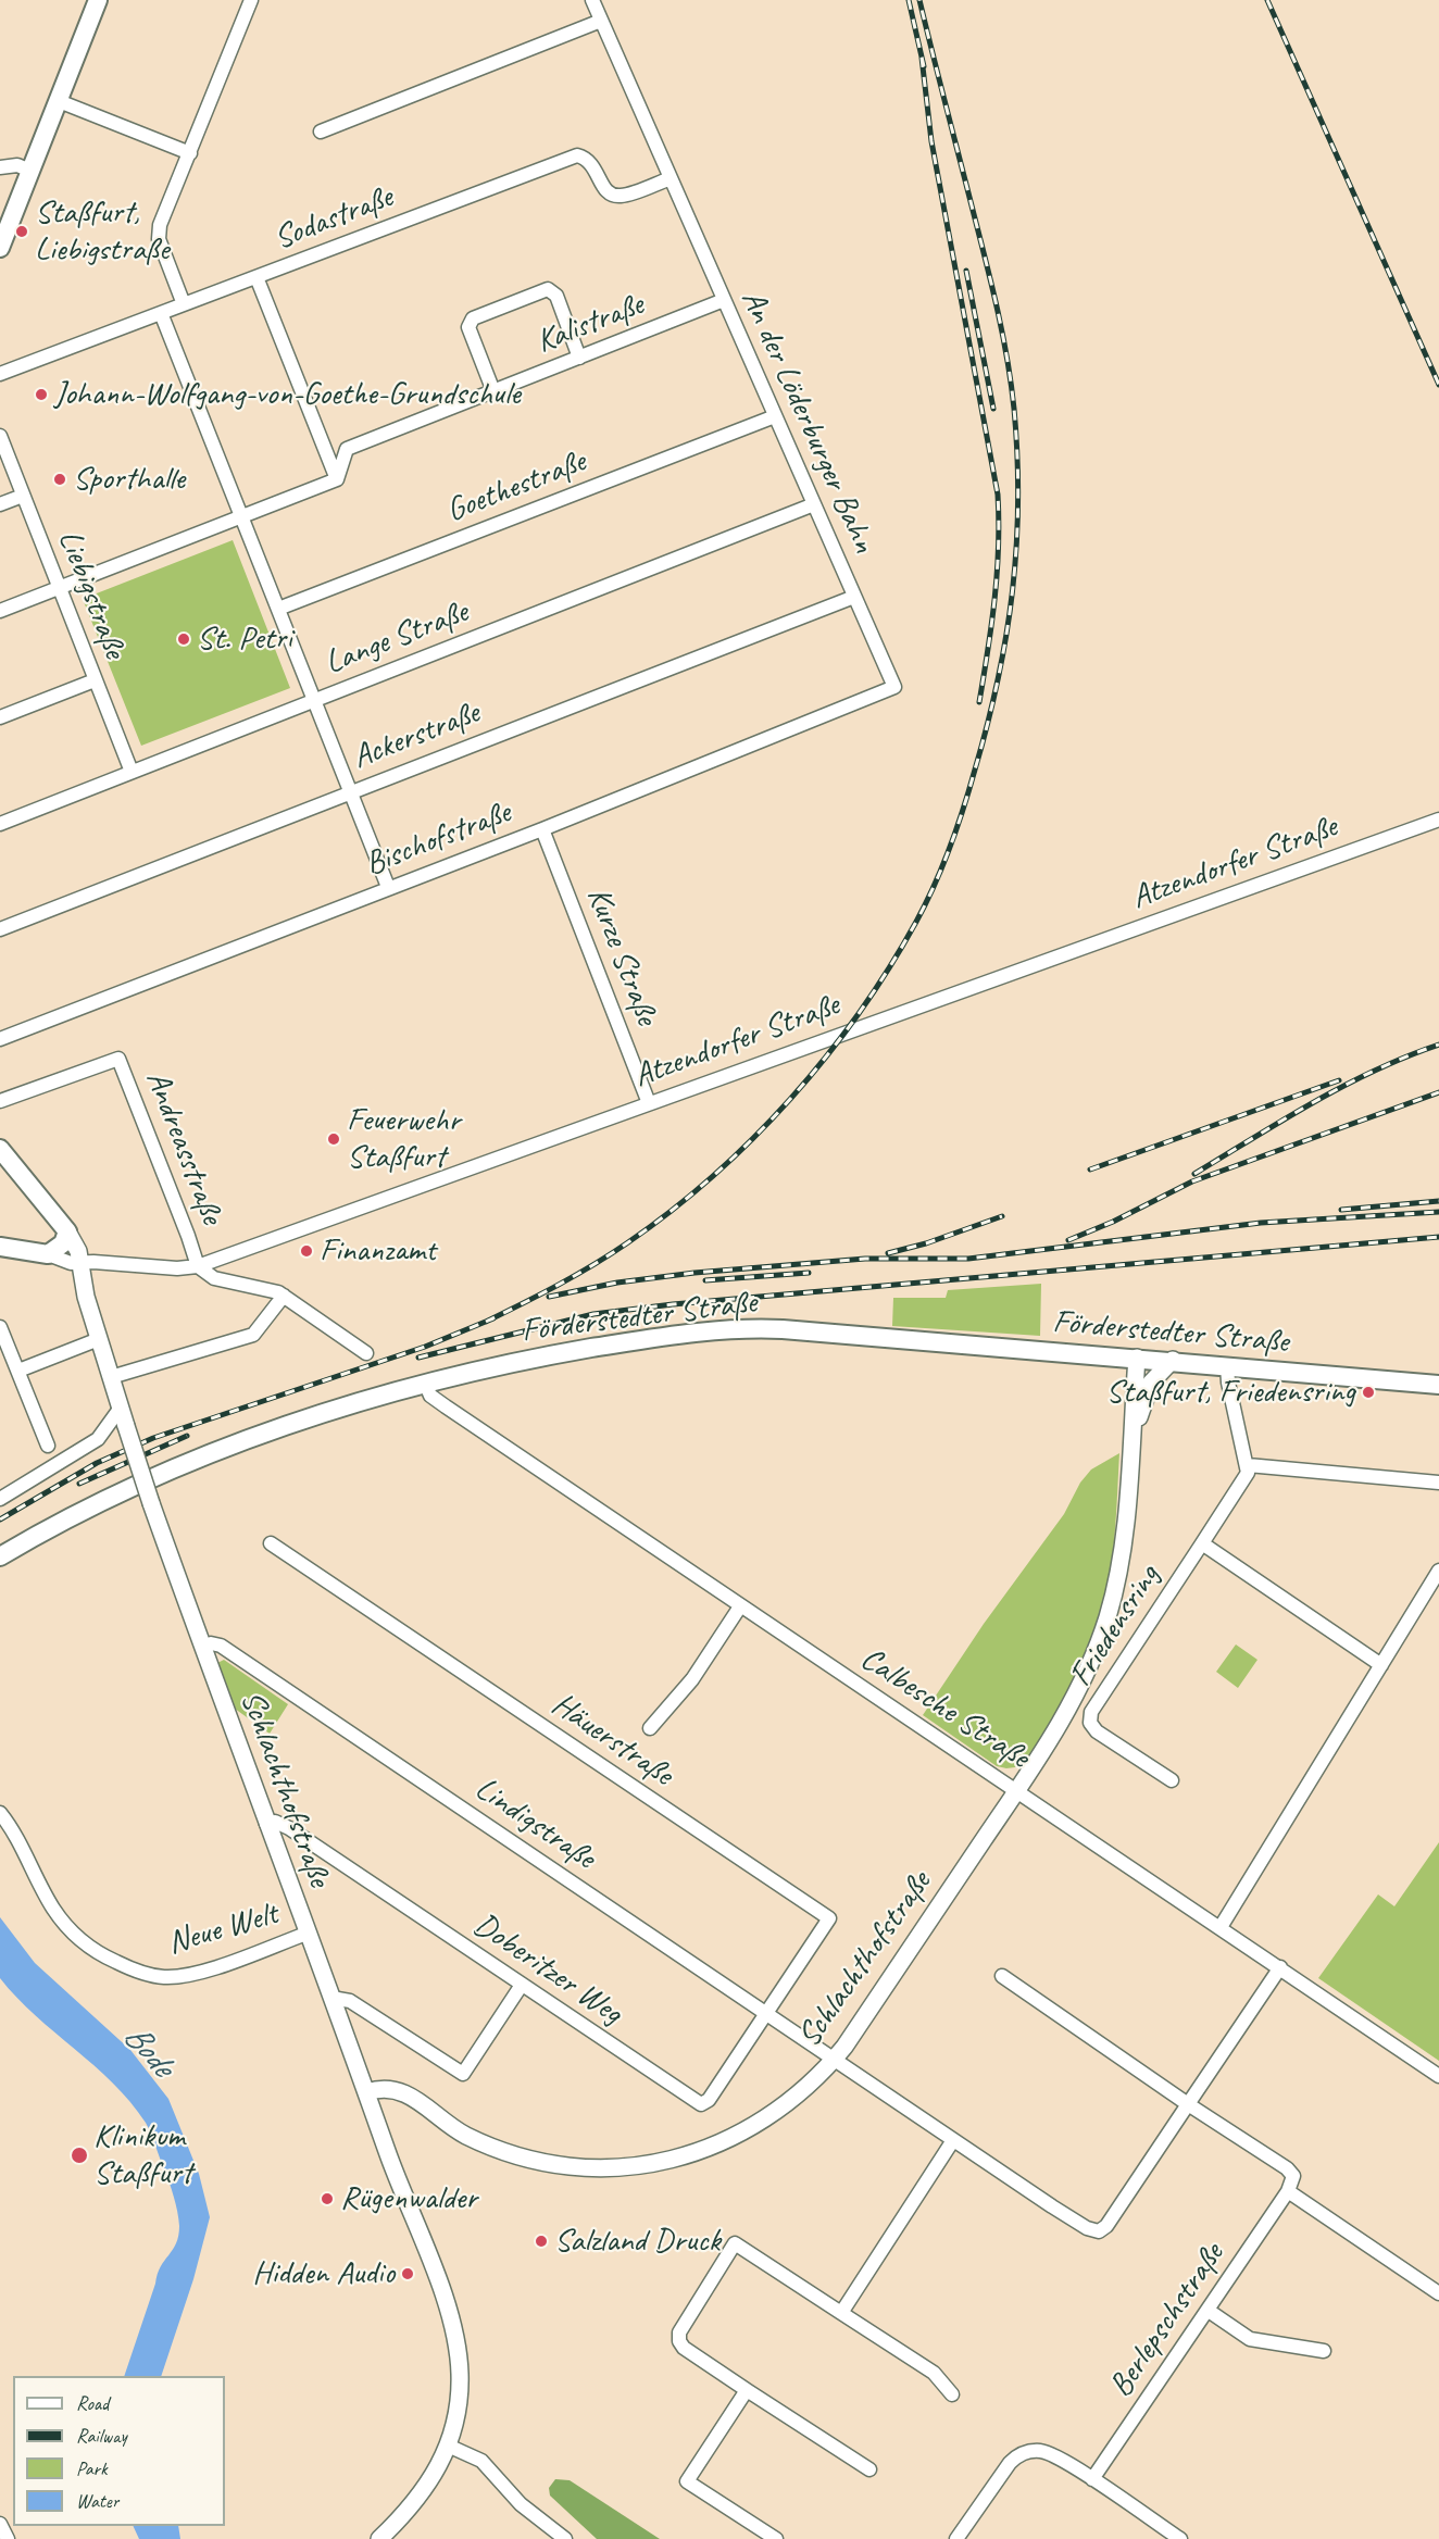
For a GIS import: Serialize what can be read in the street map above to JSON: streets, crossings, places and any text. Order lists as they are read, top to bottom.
{
  "streets": {
    "main road": ["Förderstedter Straße"],
    "street": [
      "Sodastraße",
      "Kalistraße",
      "An der Löderburger Bahn",
      "Goethestraße",
      "Liebigstraße",
      "Lange Straße",
      "Ackerstraße",
      "Bischofstraße",
      "Atzendorfer Straße",
      "Kurze Straße",
      "Andreasstraße",
      "Friedensring",
      "Calbesche Straße",
      "Häuerstraße",
      "Schlachthofstraße",
      "Lindigstraße",
      "Neue Welt",
      "Doberitzer Weg",
      "Berlepschstraße"
    ]
  },
  "crossings": [
    ["Sodastraße", "An der Löderburger Bahn"],
    ["Kalistraße", "An der Löderburger Bahn"],
    ["An der Löderburger Bahn", "Goethestraße"],
    ["An der Löderburger Bahn", "Lange Straße"],
    ["An der Löderburger Bahn", "Ackerstraße"],
    ["An der Löderburger Bahn", "Bischofstraße"],
    ["Liebigstraße", "Lange Straße"],
    ["Bischofstraße", "Kurze Straße"],
    ["Atzendorfer Straße", "Kurze Straße"],
    ["Atzendorfer Straße", "Andreasstraße"],
    ["Förderstedter Straße", "Calbesche Straße"],
    ["Förderstedter Straße", "Schlachthofstraße"],
    ["Calbesche Straße", "Schlachthofstraße"],
    ["Häuerstraße", "Lindigstraße"],
    ["Häuerstraße", "Doberitzer Weg"],
    ["Schlachthofstraße", "Lindigstraße"],
    ["Schlachthofstraße", "Neue Welt"],
    ["Schlachthofstraße", "Doberitzer Weg"],
    ["Lindigstraße", "Doberitzer Weg"]
  ],
  "water": ["Bode"],
  "places": [
    "Staßfurt, Liebigstraße",
    "Johann-Wolfgang-von-Goethe-Grundschule",
    "Sporthalle",
    "St. Petri",
    "Feuerwehr Staßfurt",
    "Finanzamt",
    "Staßfurt, Friedensring",
    "Klinikum Staßfurt",
    "Rügenwalder",
    "Salzland Druck",
    "Hidden Audio"
  ],
  "legend": [
    "Road",
    "Railway",
    "Park",
    "Water"
  ]
}
